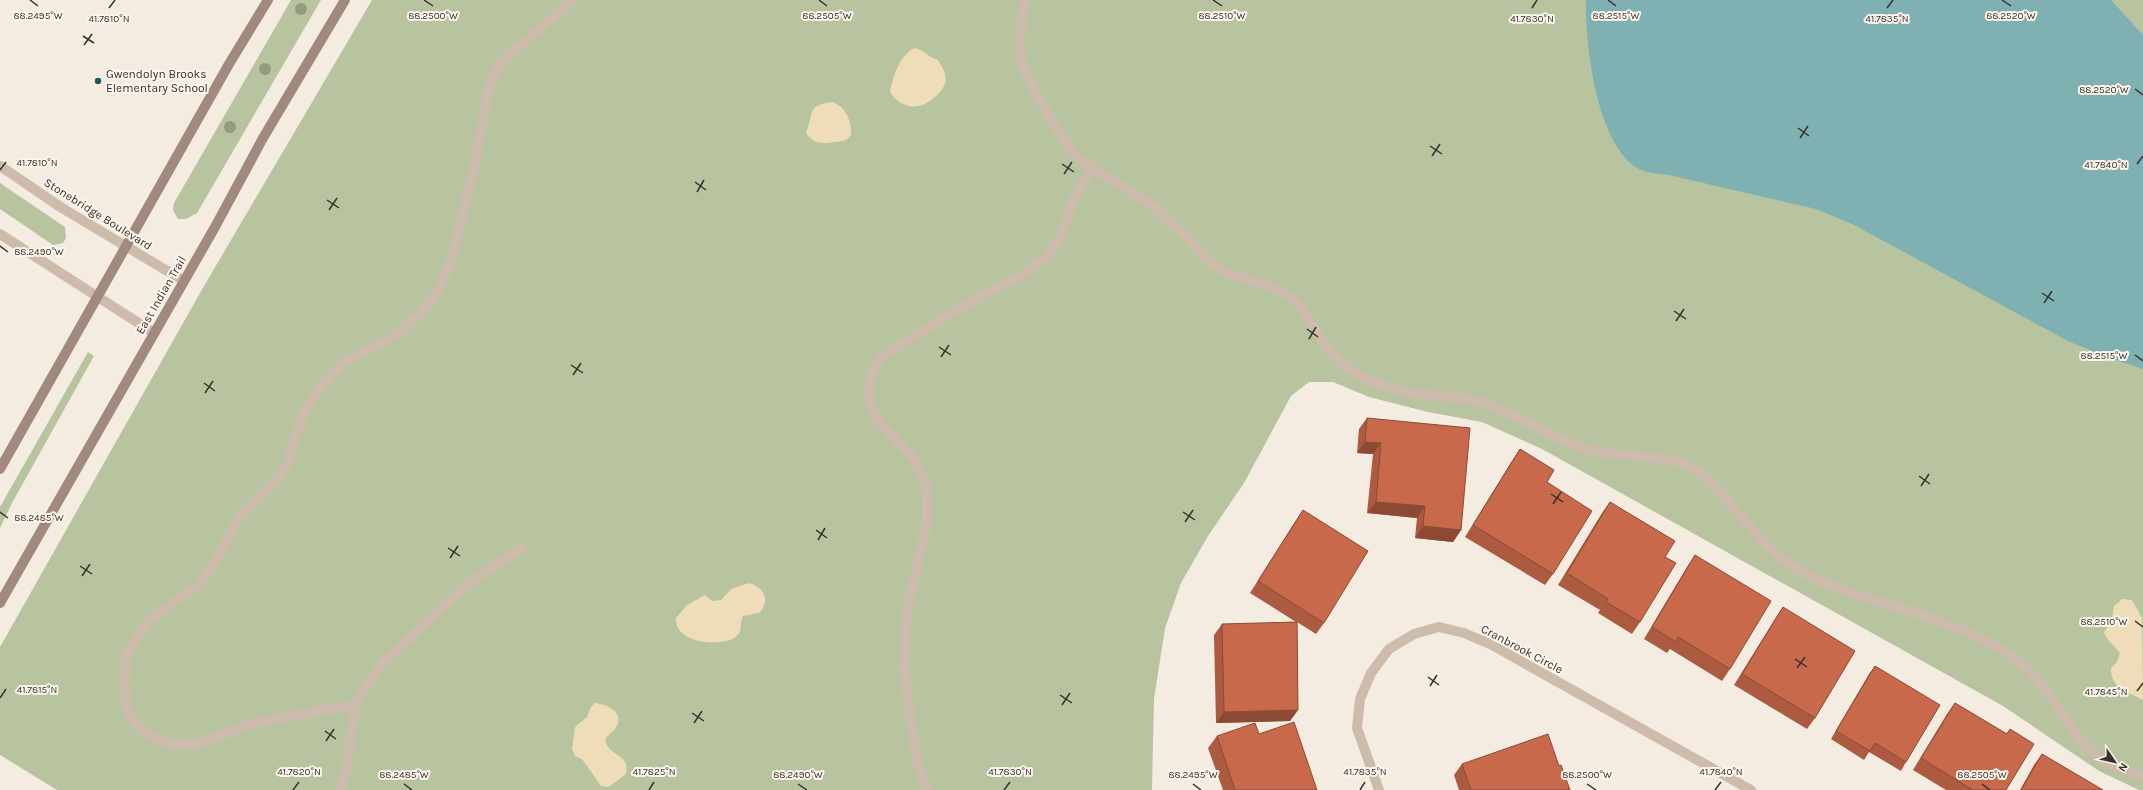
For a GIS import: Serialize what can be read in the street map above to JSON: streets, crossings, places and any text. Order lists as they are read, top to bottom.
{
  "streets": {
    "main road": ["East Indian Trail"],
    "street": ["Stonebridge Boulevard", "Cranbrook Circle"]
  },
  "crossings": [
    ["Stonebridge Boulevard", "East Indian Trail"]
  ],
  "places": ["Gwendolyn Brooks Elementary School"],
  "north": "bottom right",
  "coordinates": [
    "88.2495°W",
    "88.2500°W",
    "88.2505°W",
    "88.2520°W",
    "88.2510°W",
    "88.2515°W",
    "41.7810°N",
    "41.7830°N",
    "41.7835°N",
    "41.7840°N",
    "88.2490°W",
    "88.2485°W",
    "41.7815°N",
    "41.7845°N",
    "41.7820°N",
    "41.7825°N"
  ]
}
